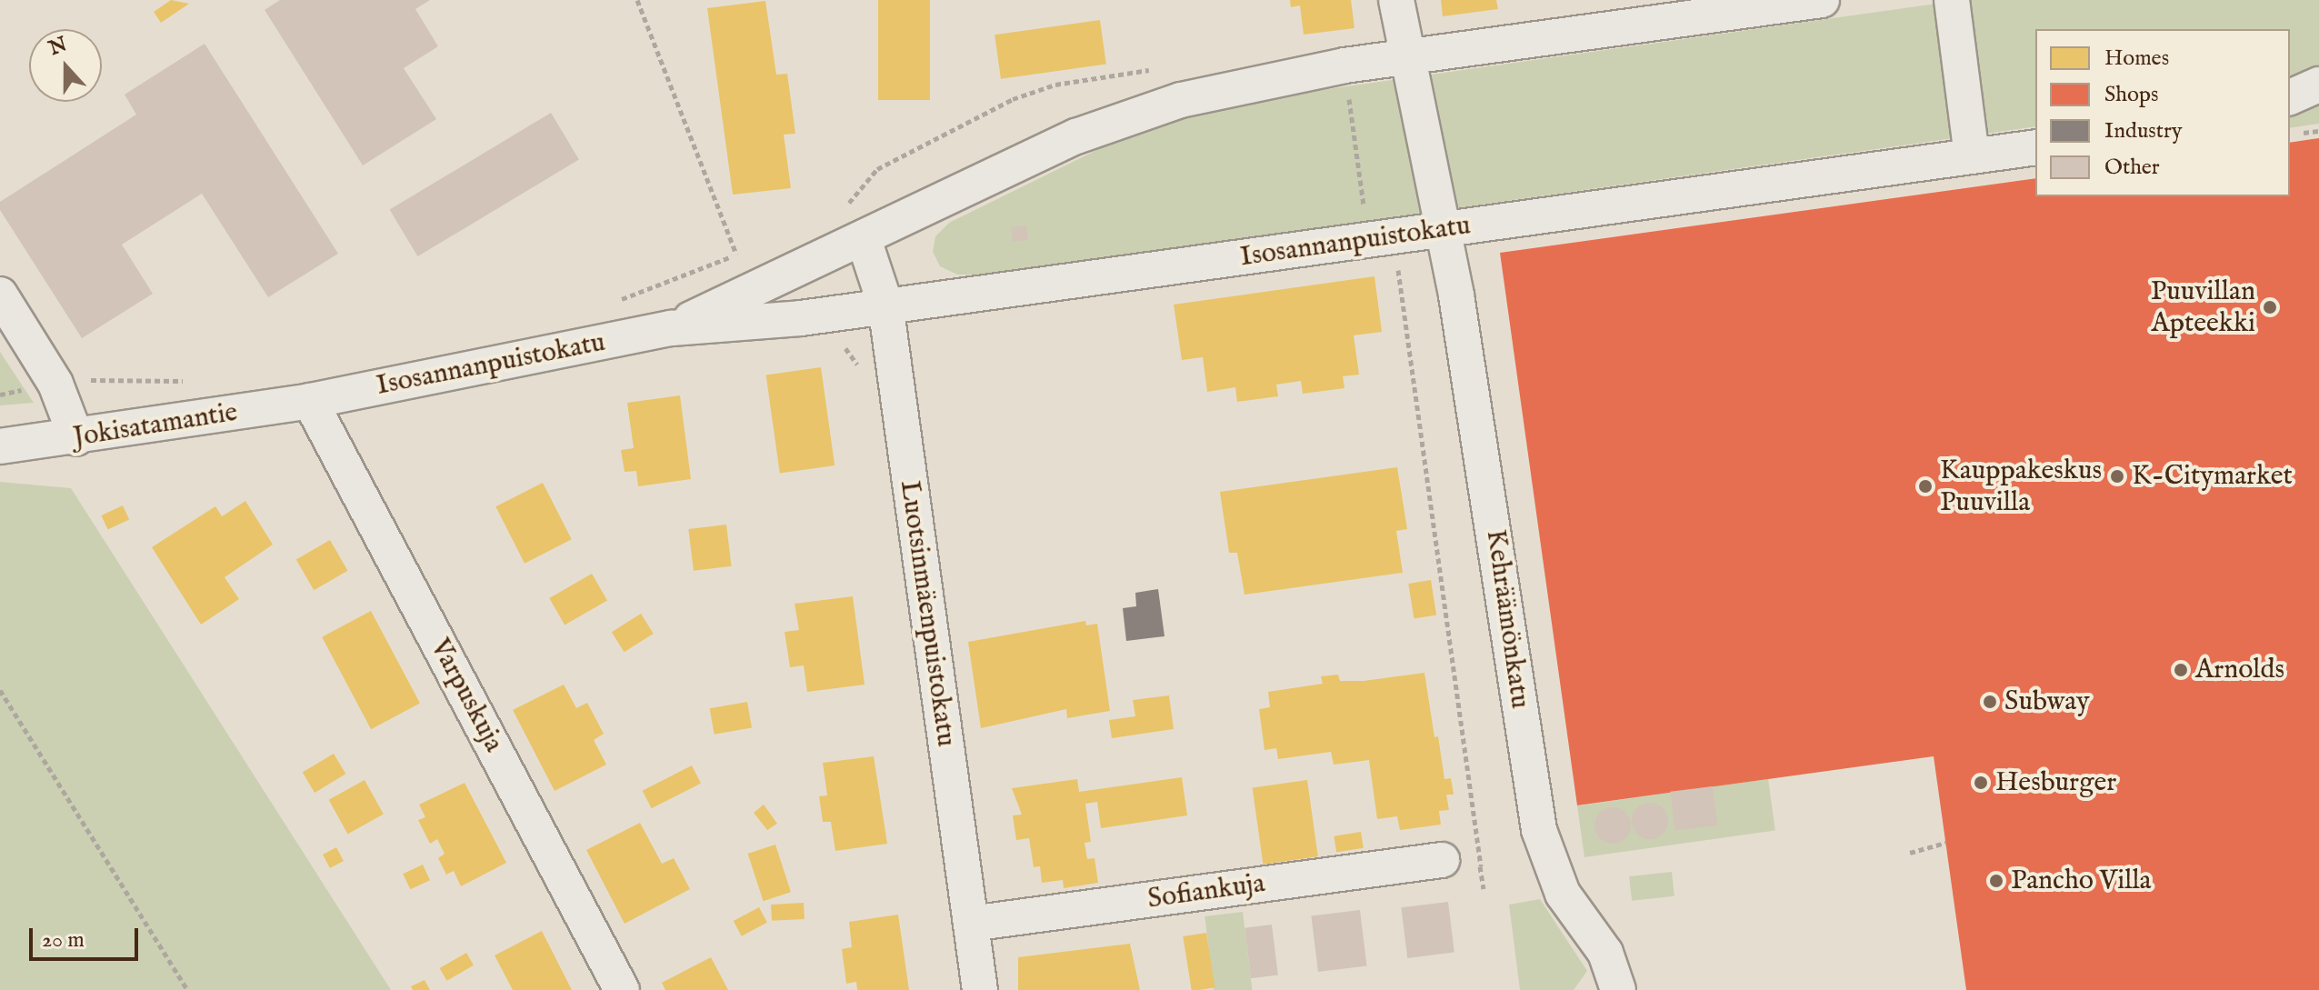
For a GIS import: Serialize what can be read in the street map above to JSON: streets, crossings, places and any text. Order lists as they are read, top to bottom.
{
  "streets": {
    "street": [
      "Isosannanpuistokatu",
      "Jokisatamantie",
      "Luotsinmäenpuistokatu",
      "Kehräämönkatu",
      "Varpuskuja",
      "Sofiankuja"
    ]
  },
  "crossings": [
    ["Isosannanpuistokatu", "Jokisatamantie"],
    ["Isosannanpuistokatu", "Luotsinmäenpuistokatu"],
    ["Isosannanpuistokatu", "Kehräämönkatu"],
    ["Isosannanpuistokatu", "Varpuskuja"],
    ["Jokisatamantie", "Varpuskuja"],
    ["Luotsinmäenpuistokatu", "Sofiankuja"]
  ],
  "places": [
    "Puuvillan Apteekki",
    "K-Citymarket",
    "Kauppakeskus Puuvilla",
    "Arnolds",
    "Subway",
    "Hesburger",
    "Pancho Villa"
  ],
  "legend": [
    "Homes",
    "Shops",
    "Industry",
    "Other"
  ],
  "scale_bar": "20 m",
  "north": "top"
}
